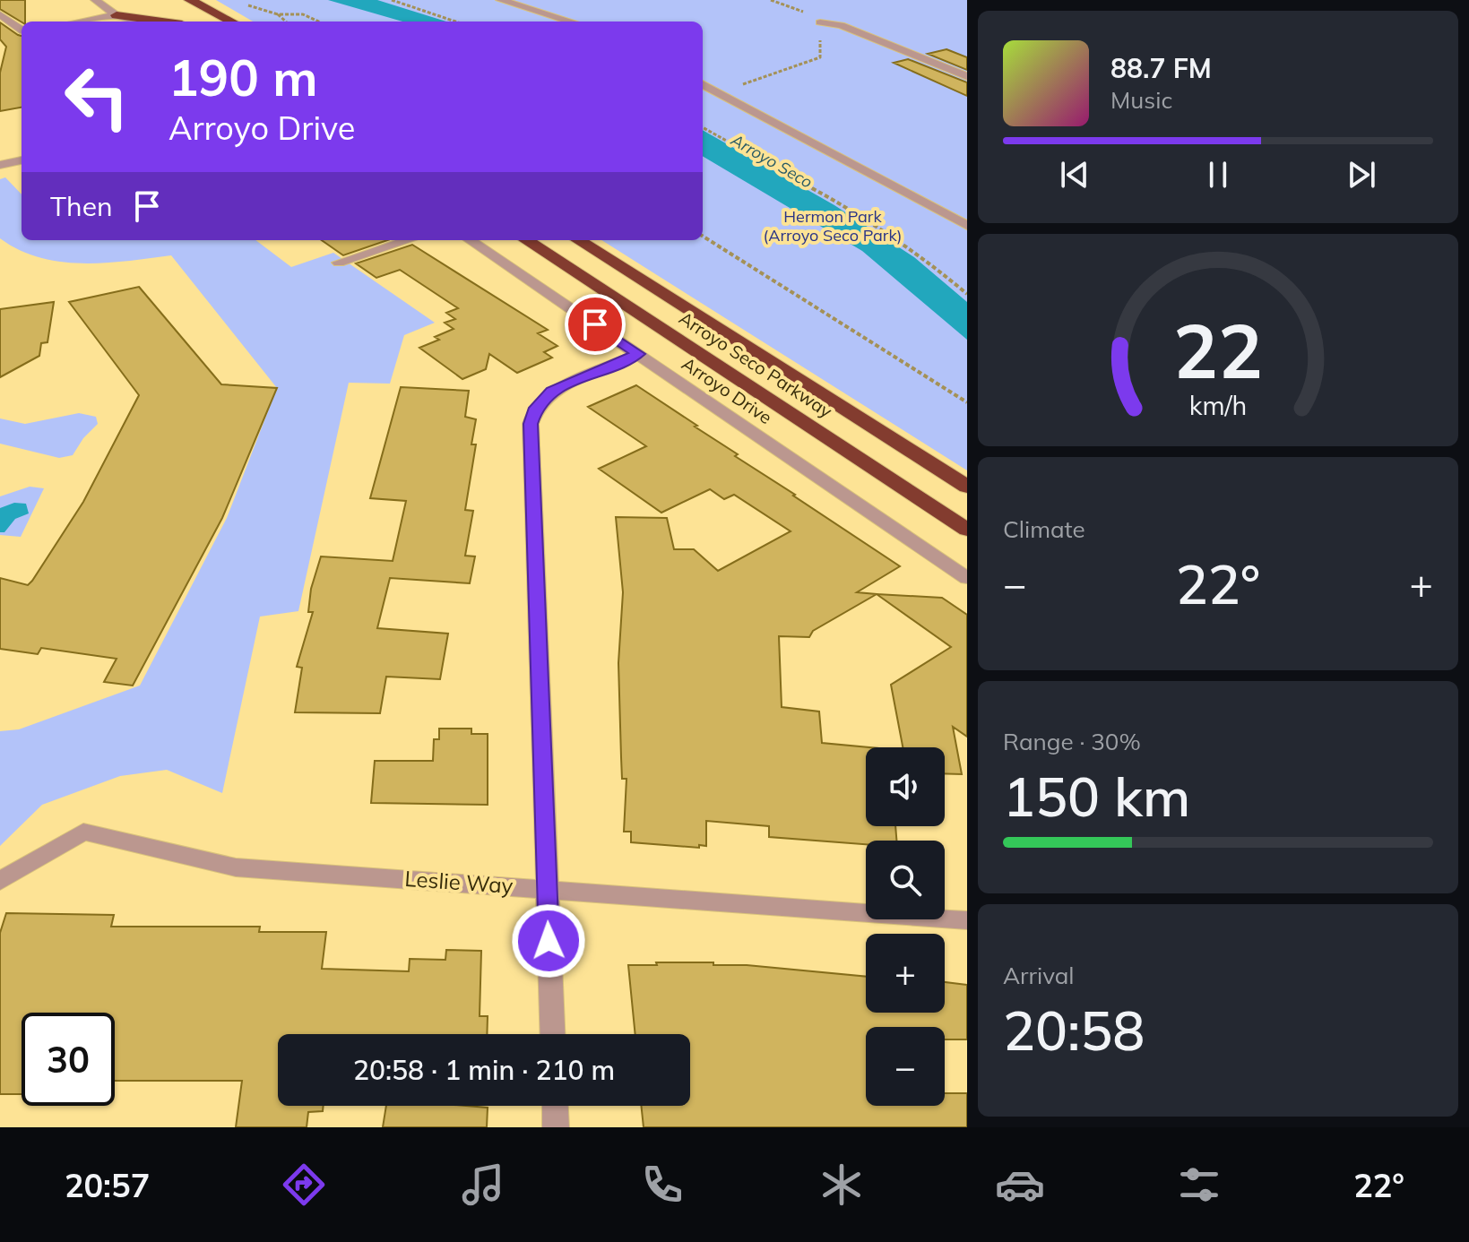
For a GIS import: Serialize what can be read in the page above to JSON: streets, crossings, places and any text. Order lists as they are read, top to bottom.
{
  "streets": {
    "highway": ["Arroyo Seco Parkway"],
    "street": ["Arroyo Drive", "Leslie Way"]
  },
  "water": ["Arroyo Seco"],
  "parks": ["Hermon Park (Arroyo Seco Park)"],
  "page": {
    "turn": ["190 m", "Arroyo Drive"],
    "song": ["88.7 FM", "Music"],
    "then": "Then",
    "tile": [
      "Climate",
      ["Range · 30%", "150 km"],
      ["Arrival", "20:58"]
    ],
    "heat": ["−", "22°", "+"],
    "map_buttons": ["+", "−"],
    "limit": "30",
    "trip": "20:58 · 1 min · 210 m",
    "tabs": ["20:57", "22°"],
    "gauge": ["22", "km/h"]
  }
}
